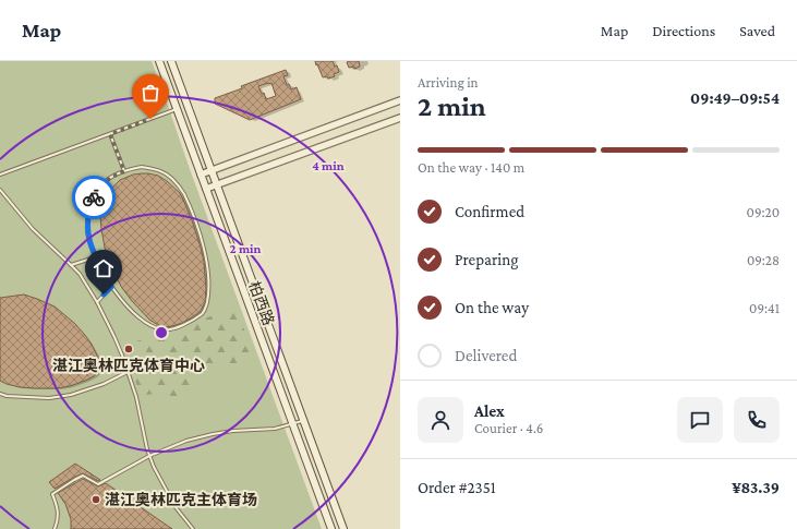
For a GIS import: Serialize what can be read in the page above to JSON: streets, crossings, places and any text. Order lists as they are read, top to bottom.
{
  "streets": {
    "main road": ["柏西路"]
  },
  "places": ["湛江奥林匹克体育中心", "湛江奥林匹克主体育场"],
  "page": {
    "header": "Map",
    "nav": ["Map", "Directions", "Saved"],
    "heading": ["2 min", "Arriving in", "09:49–09:54"],
    "panel": [
      "Alex",
      "Courier · 4.6",
      "Order #2351",
      "¥83.39"
    ],
    "bar": "On the way · 140 m",
    "list": [
      ["Confirmed", "09:20"],
      ["Preparing", "09:28"],
      ["On the way", "09:41"],
      "Delivered"
    ]
  },
  "rings": ["4 min", "2 min"]
}
